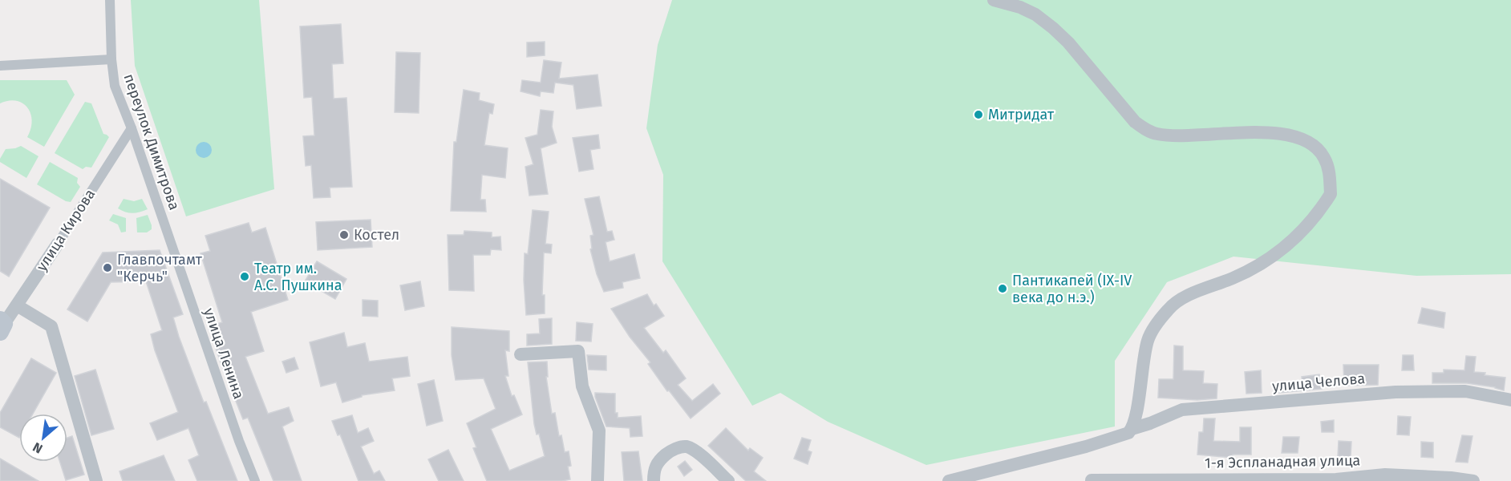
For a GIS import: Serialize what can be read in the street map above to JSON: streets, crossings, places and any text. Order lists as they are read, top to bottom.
{
  "streets": {
    "street": [
      "переулок Димитрова",
      "улица Кирова",
      "улица Ленина",
      "улица Челова",
      "1-я Эспланадная улица"
    ]
  },
  "crossings": [
    ["переулок Димитрова", "улица Кирова"],
    ["переулок Димитрова", "улица Ленина"]
  ],
  "places": [
    "Митридат",
    "Костел",
    "Главпочтамт \"Керчь\"",
    "Театр им. А.С. Пушкина",
    "Пантикапей (IX-IV века до н.э.)"
  ],
  "north": "bottom left"
}
